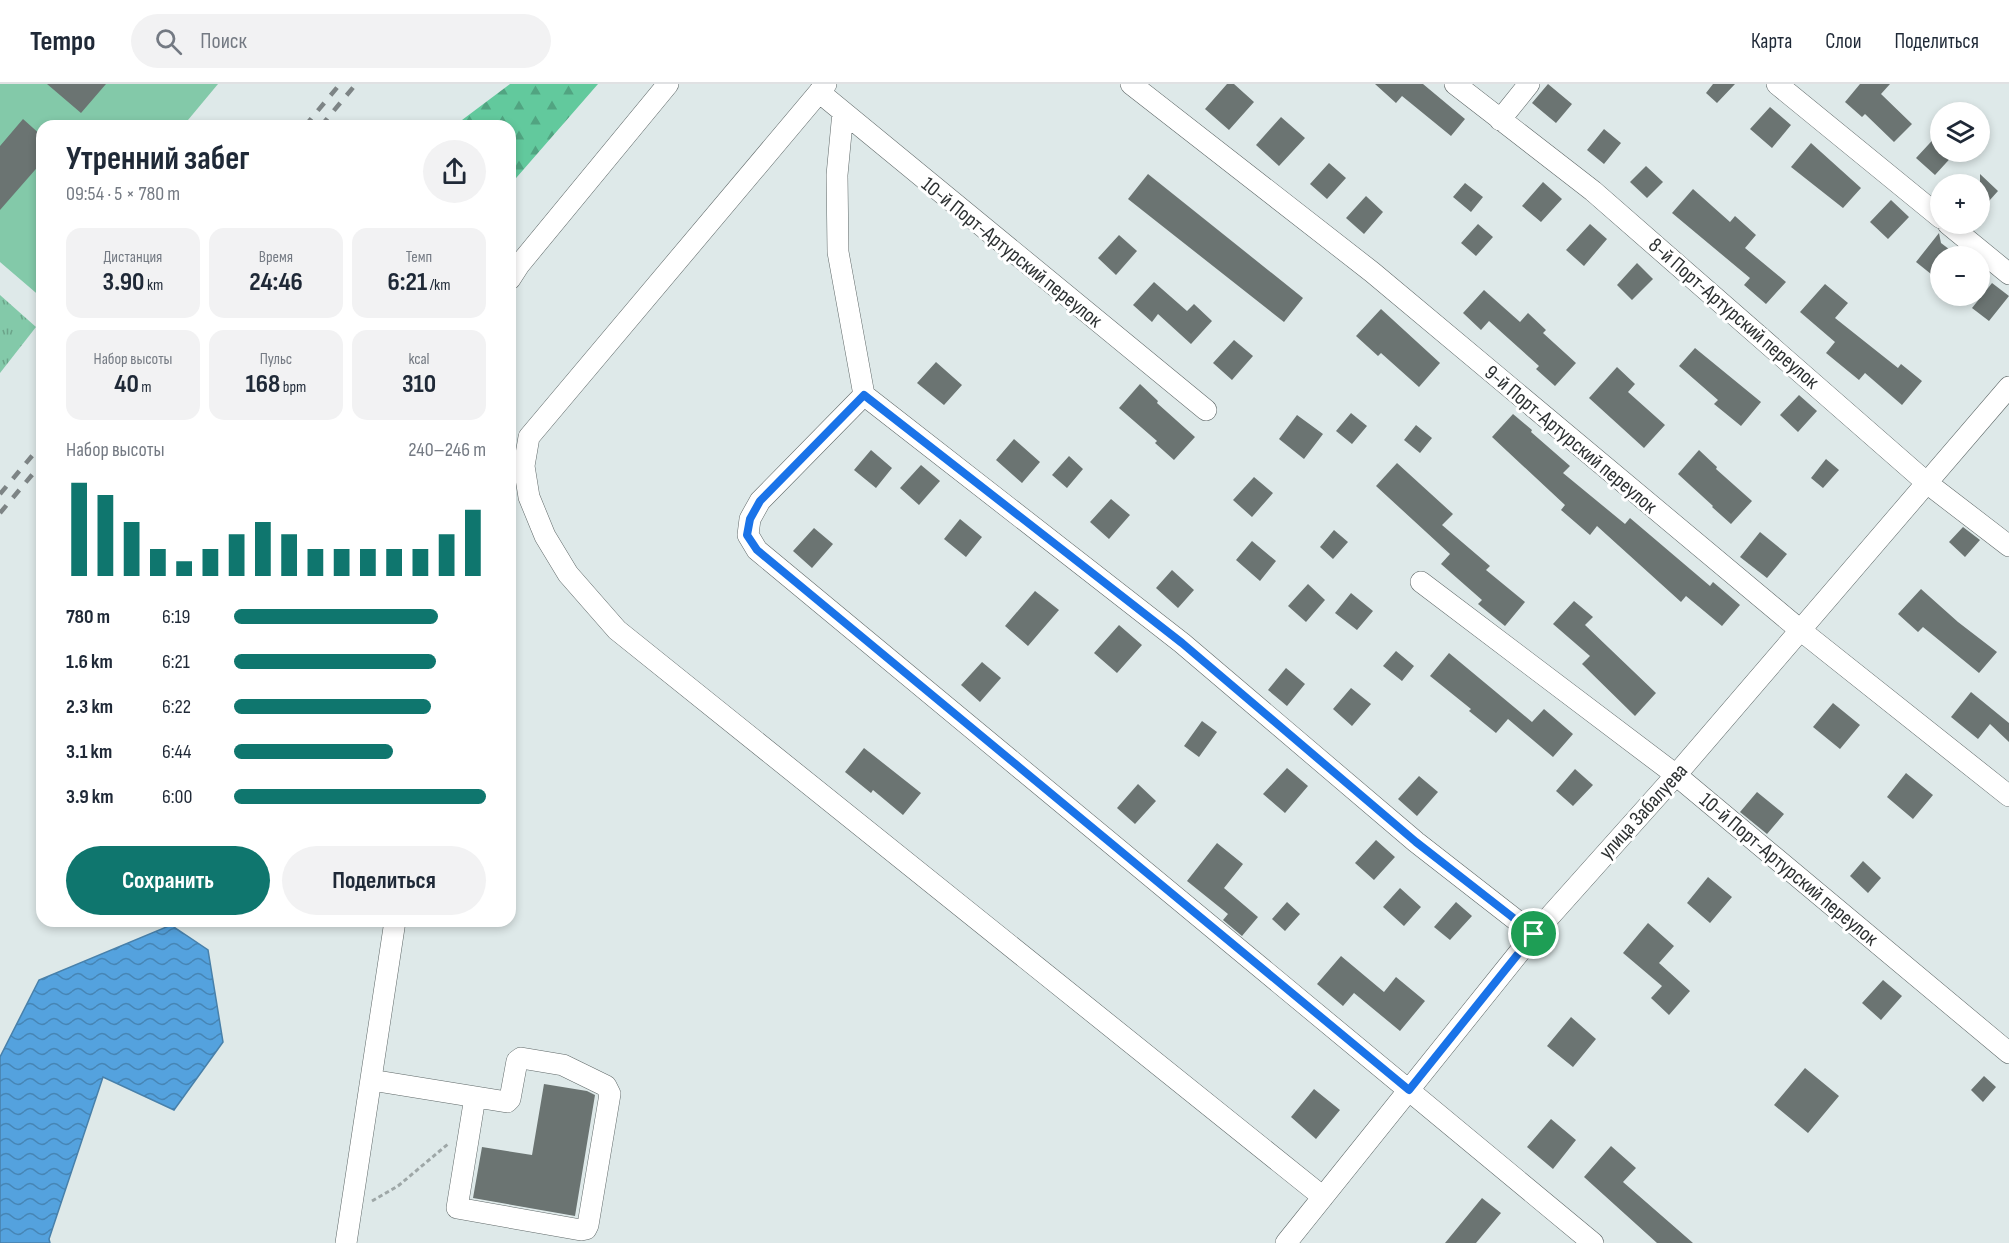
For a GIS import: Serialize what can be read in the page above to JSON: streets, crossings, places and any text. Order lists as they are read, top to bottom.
{
  "streets": {
    "street": [
      "10-й Порт-Артурский переулок",
      "8-й Порт-Артурский переулок",
      "9-й Порт-Артурский переулок",
      "улица Забалуева"
    ]
  },
  "crossings": [
    ["10-й Порт-Артурский переулок", "улица Забалуева"],
    ["8-й Порт-Артурский переулок", "улица Забалуева"],
    ["9-й Порт-Артурский переулок", "улица Забалуева"]
  ],
  "page": {
    "header": "Tempo",
    "search": "Поиск",
    "nav": ["Карта", "Слои", "Поделиться"],
    "map_buttons": ["+", "−"],
    "heading": ["Утренний забег", "09:54 · 5 × 780 m"],
    "stats": [
      ["Дистанция", "3.90 km"],
      ["Время", "24:46"],
      ["Темп", "6:21 /km"],
      ["Набор высоты", "40 m"],
      ["Пульс", "168 bpm"],
      ["kcal", "310"]
    ],
    "chart": ["Набор высоты", "240–246 m"],
    "list": [
      {
        "name": "780 m",
        "note": "6:19"
      },
      {
        "name": "1.6 km",
        "note": "6:21"
      },
      {
        "name": "2.3 km",
        "note": "6:22"
      },
      {
        "name": "3.1 km",
        "note": "6:44"
      },
      {
        "name": "3.9 km",
        "note": "6:00"
      }
    ],
    "buttons": ["Сохранить", "Поделиться"]
  }
}
